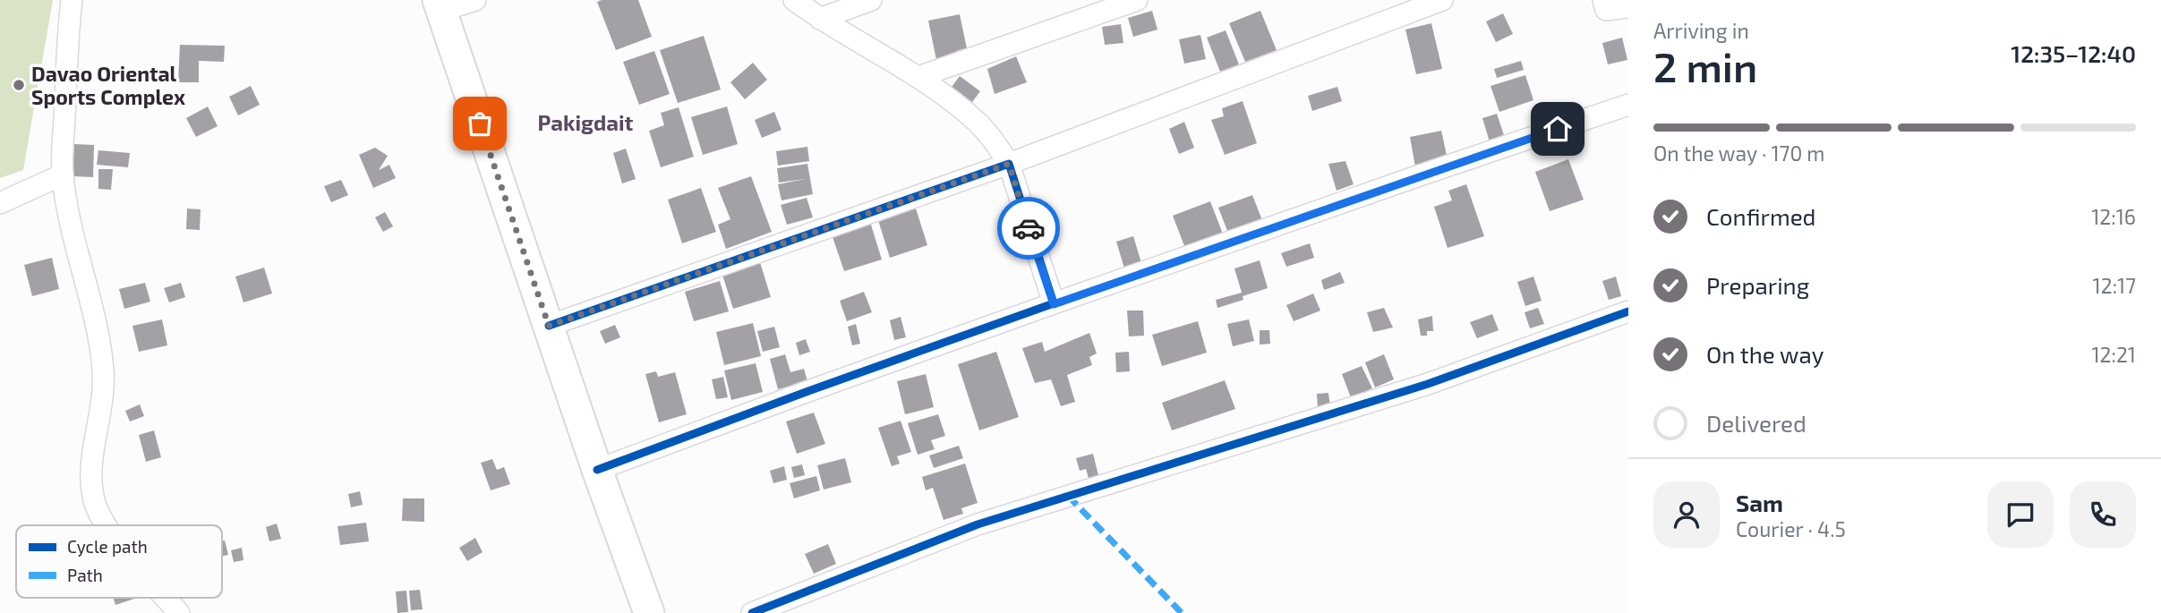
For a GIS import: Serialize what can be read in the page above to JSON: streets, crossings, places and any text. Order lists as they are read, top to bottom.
{
  "districts": ["Pakigdait"],
  "places": ["Davao Oriental Sports Complex"],
  "legend": ["Cycle path", "Path"],
  "page": {
    "heading": ["2 min", "Arriving in", "12:35–12:40"],
    "panel": ["Sam", "Courier · 4.5"],
    "bar": "On the way · 170 m",
    "list": [
      ["Confirmed", "12:16"],
      ["Preparing", "12:17"],
      ["On the way", "12:21"],
      "Delivered"
    ]
  }
}
